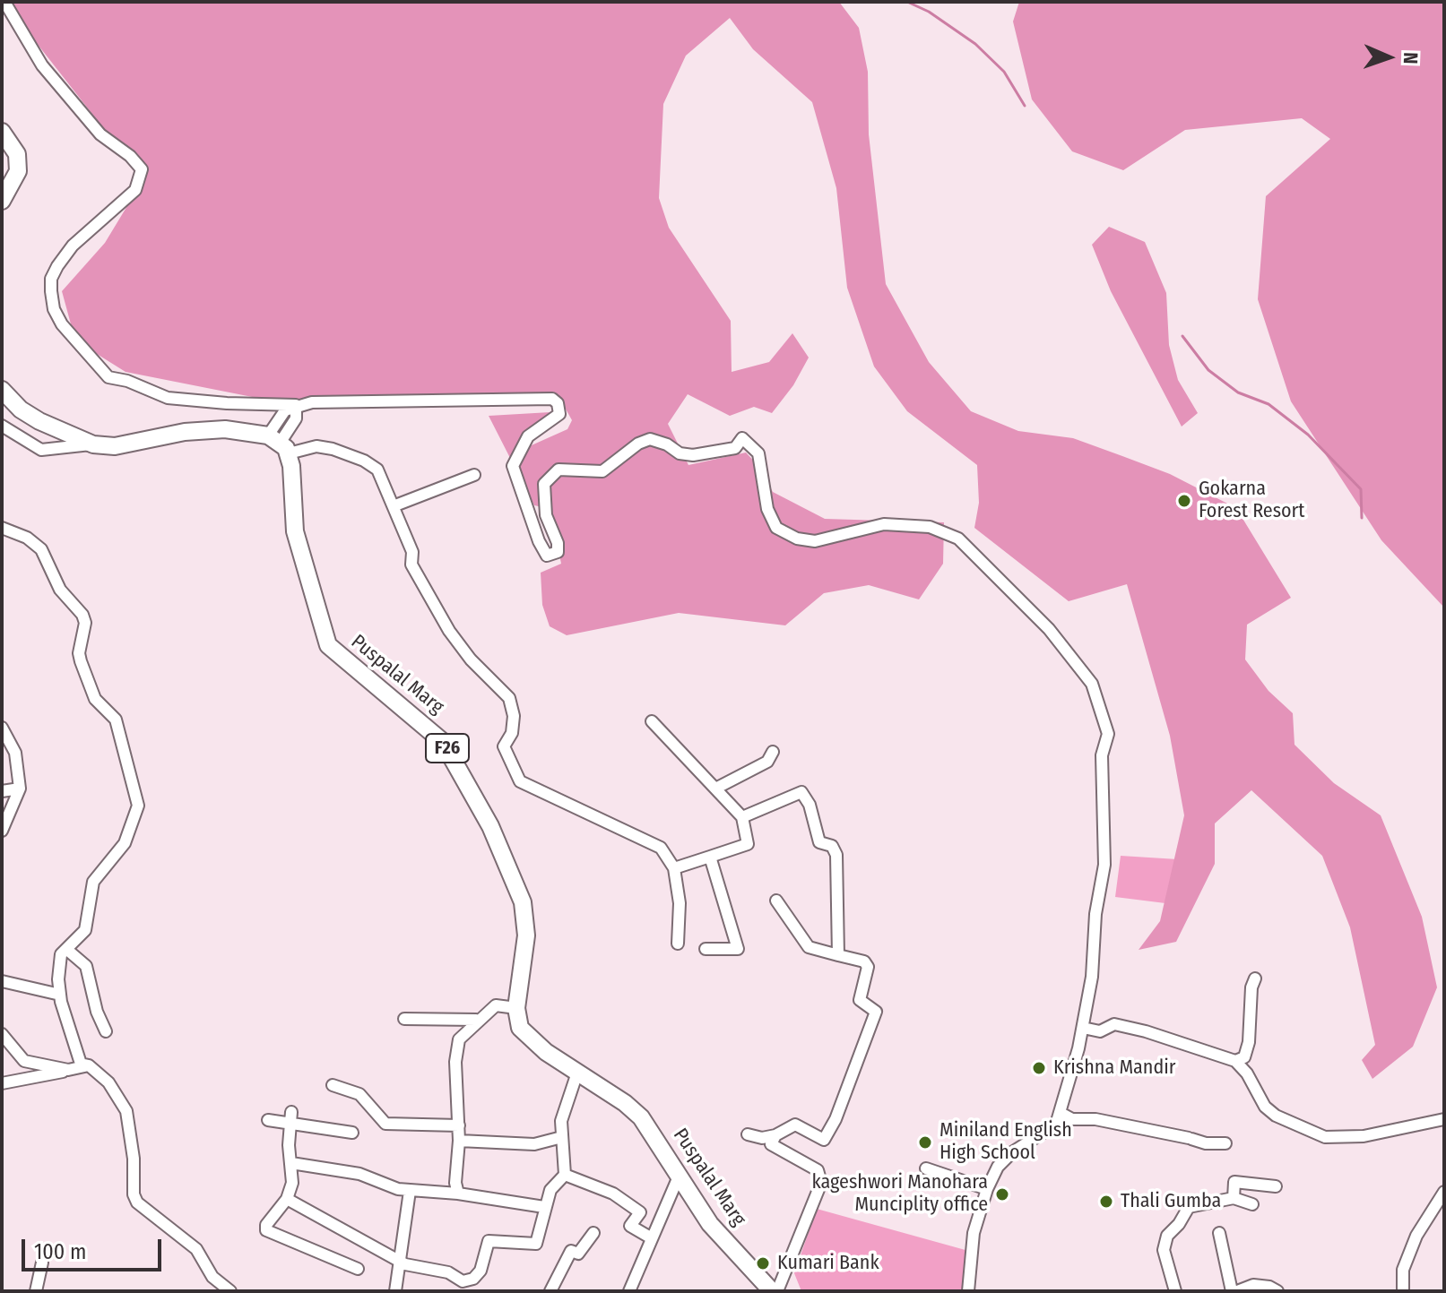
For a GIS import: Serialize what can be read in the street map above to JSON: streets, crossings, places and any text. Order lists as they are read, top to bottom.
{
  "streets": {
    "main road": ["Puspalal Marg", "F26"]
  },
  "places": [
    "Gokarna Forest Resort",
    "Krishna Mandir",
    "Miniland English High School",
    "kageshwori Manohara Munciplity office",
    "Thali Gumba",
    "Kumari Bank"
  ],
  "scale_bar": "100 m",
  "north": "right"
}
